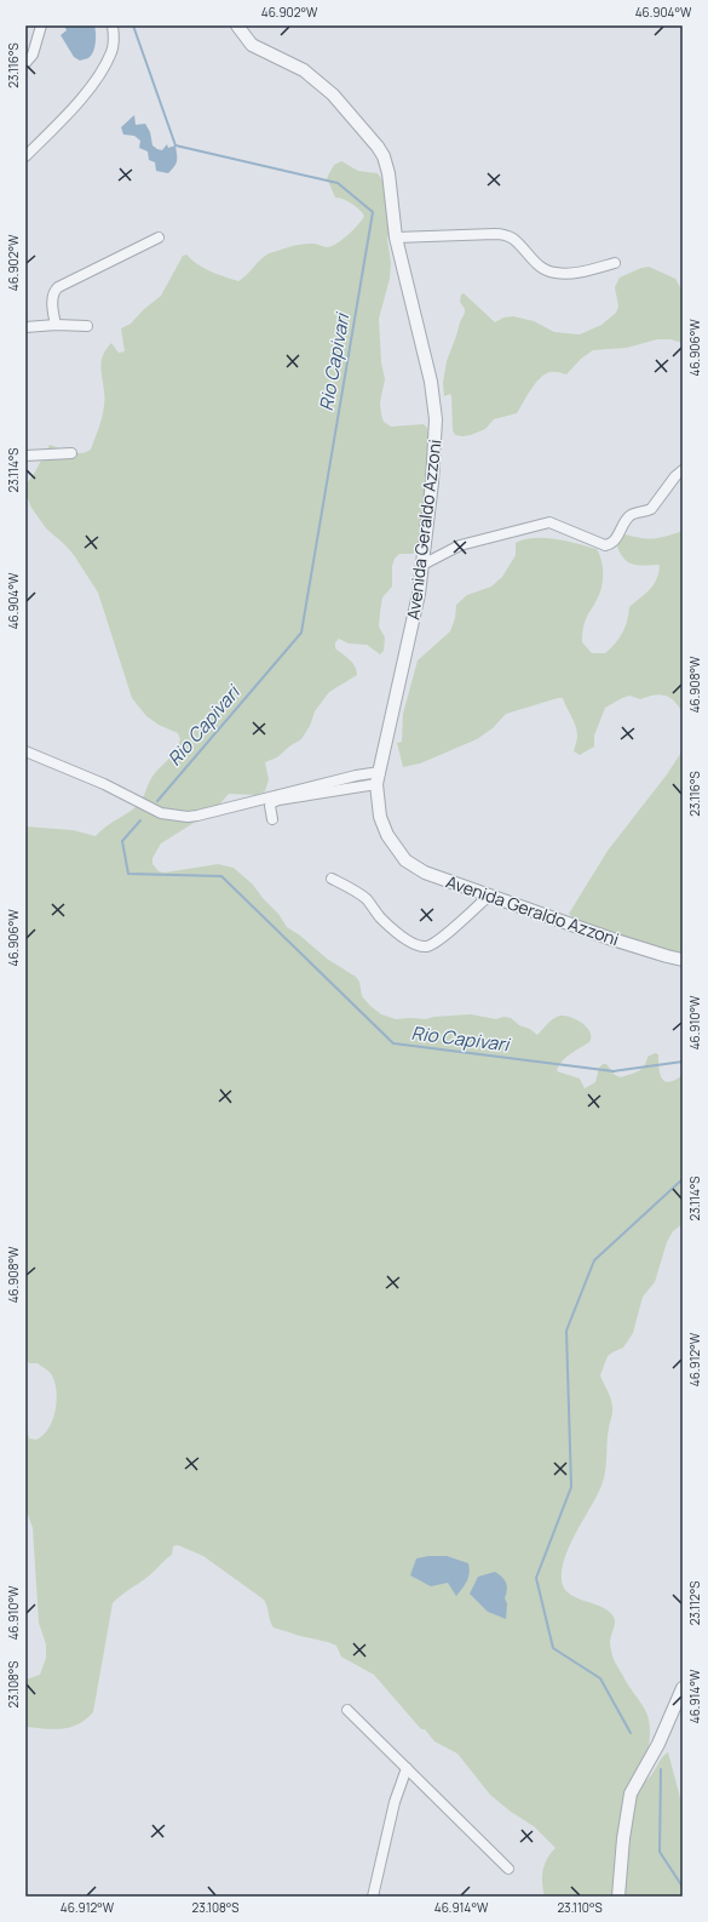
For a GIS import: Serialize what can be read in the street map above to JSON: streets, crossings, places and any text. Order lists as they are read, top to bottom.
{
  "streets": {
    "street": ["Avenida Geraldo Azzoni"]
  },
  "water": ["Rio Capivari"],
  "coordinates": [
    "46.902°W",
    "46.904°W",
    "23.116°S",
    "46.906°W",
    "23.114°S",
    "46.908°W",
    "46.910°W",
    "46.912°W",
    "23.112°S",
    "23.108°S",
    "46.914°W",
    "23.110°S"
  ]
}
